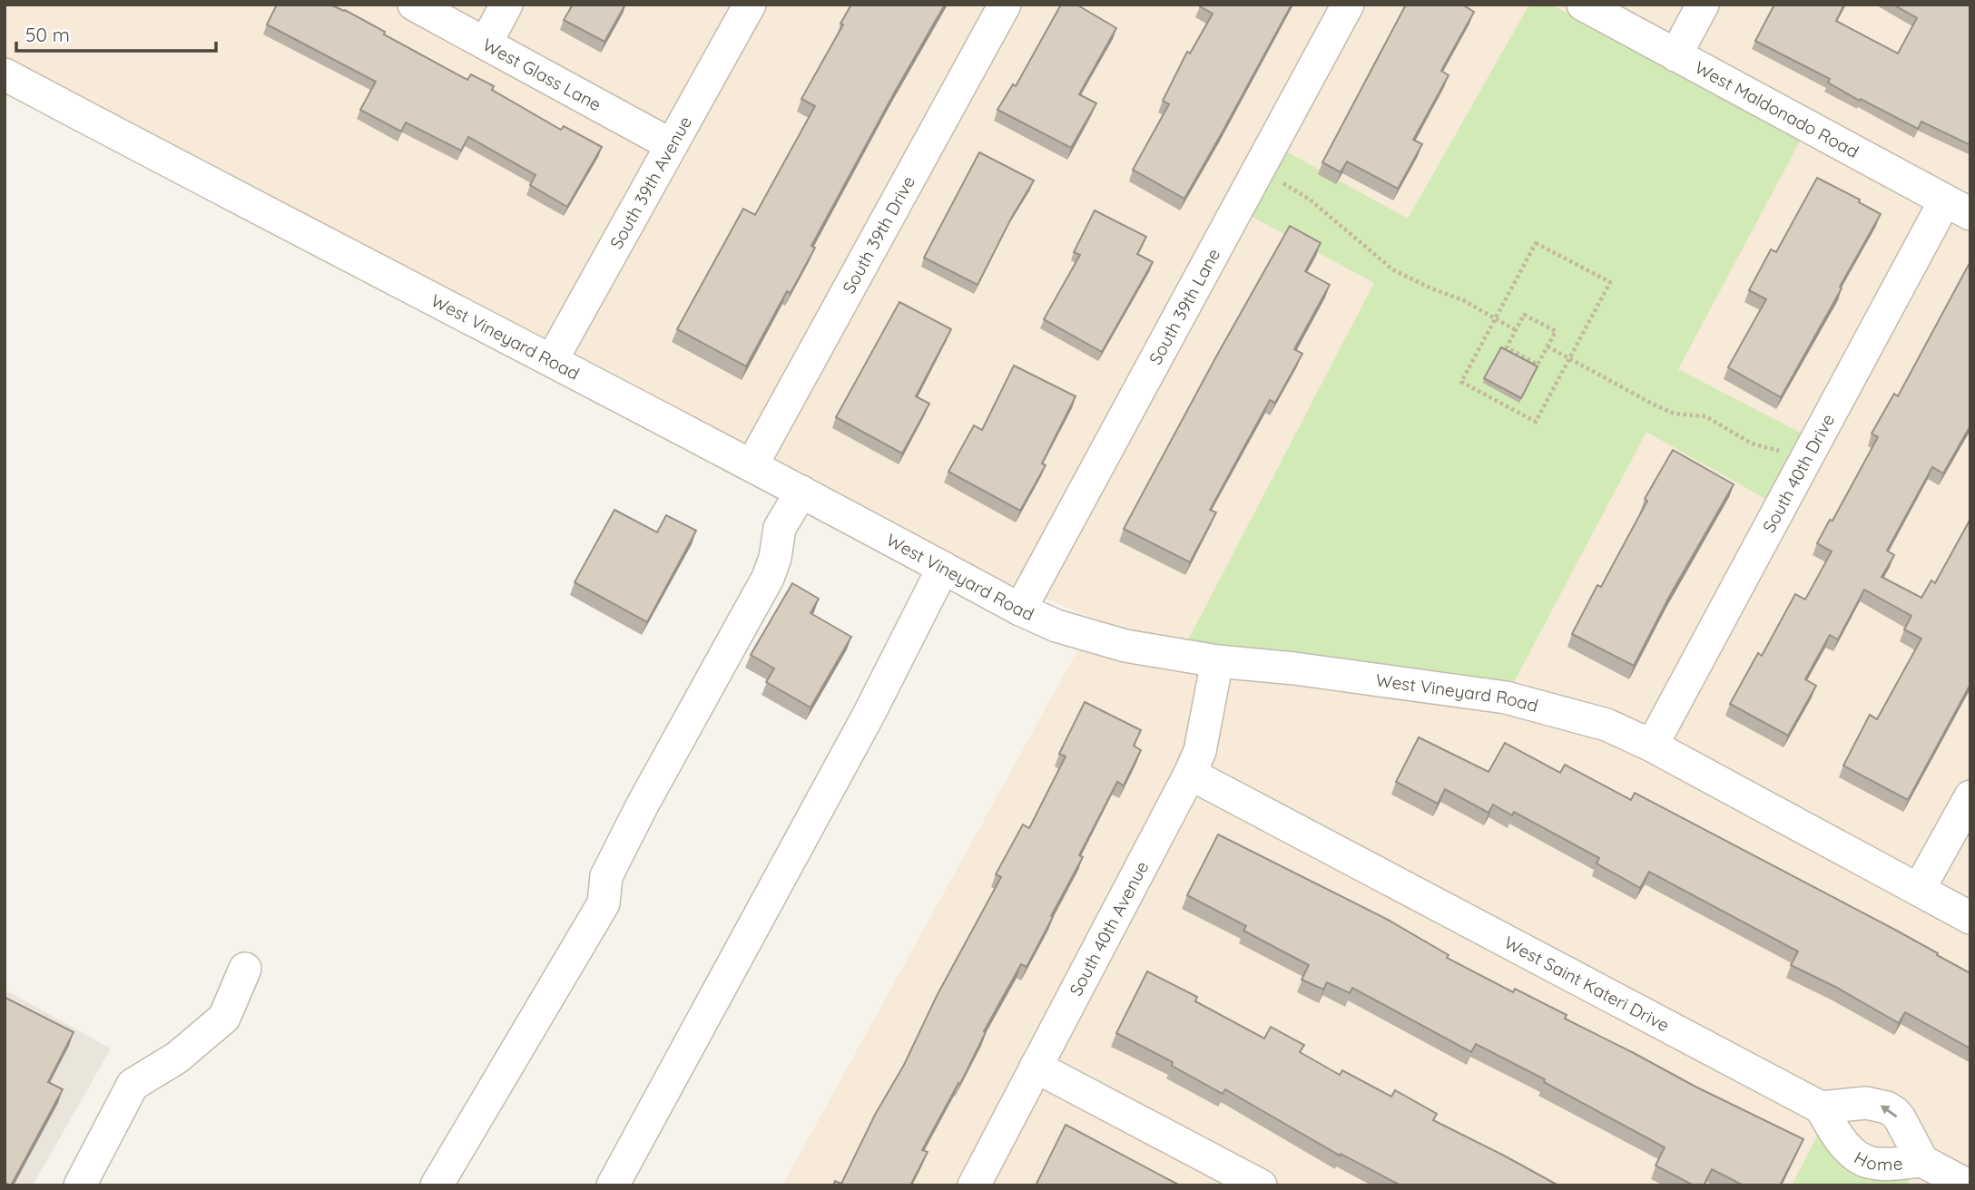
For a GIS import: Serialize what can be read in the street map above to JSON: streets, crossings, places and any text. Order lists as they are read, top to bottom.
{
  "streets": {
    "street": [
      "West Glass Lane",
      "West Maldonado Road",
      "South 39th Avenue",
      "South 39th Drive",
      "South 39th Lane",
      "West Vineyard Road",
      "South 40th Drive",
      "South 40th Avenue",
      "West Saint Kateri Drive",
      "Home"
    ]
  },
  "crossings": [
    ["West Glass Lane", "South 39th Avenue"],
    ["West Maldonado Road", "South 40th Drive"],
    ["South 39th Avenue", "West Vineyard Road"],
    ["South 39th Drive", "West Vineyard Road"],
    ["South 39th Lane", "West Vineyard Road"],
    ["West Vineyard Road", "South 40th Drive"],
    ["West Vineyard Road", "South 40th Avenue"],
    ["South 40th Avenue", "West Saint Kateri Drive"],
    ["West Saint Kateri Drive", "Home"]
  ],
  "scale_bar": "50 m"
}
